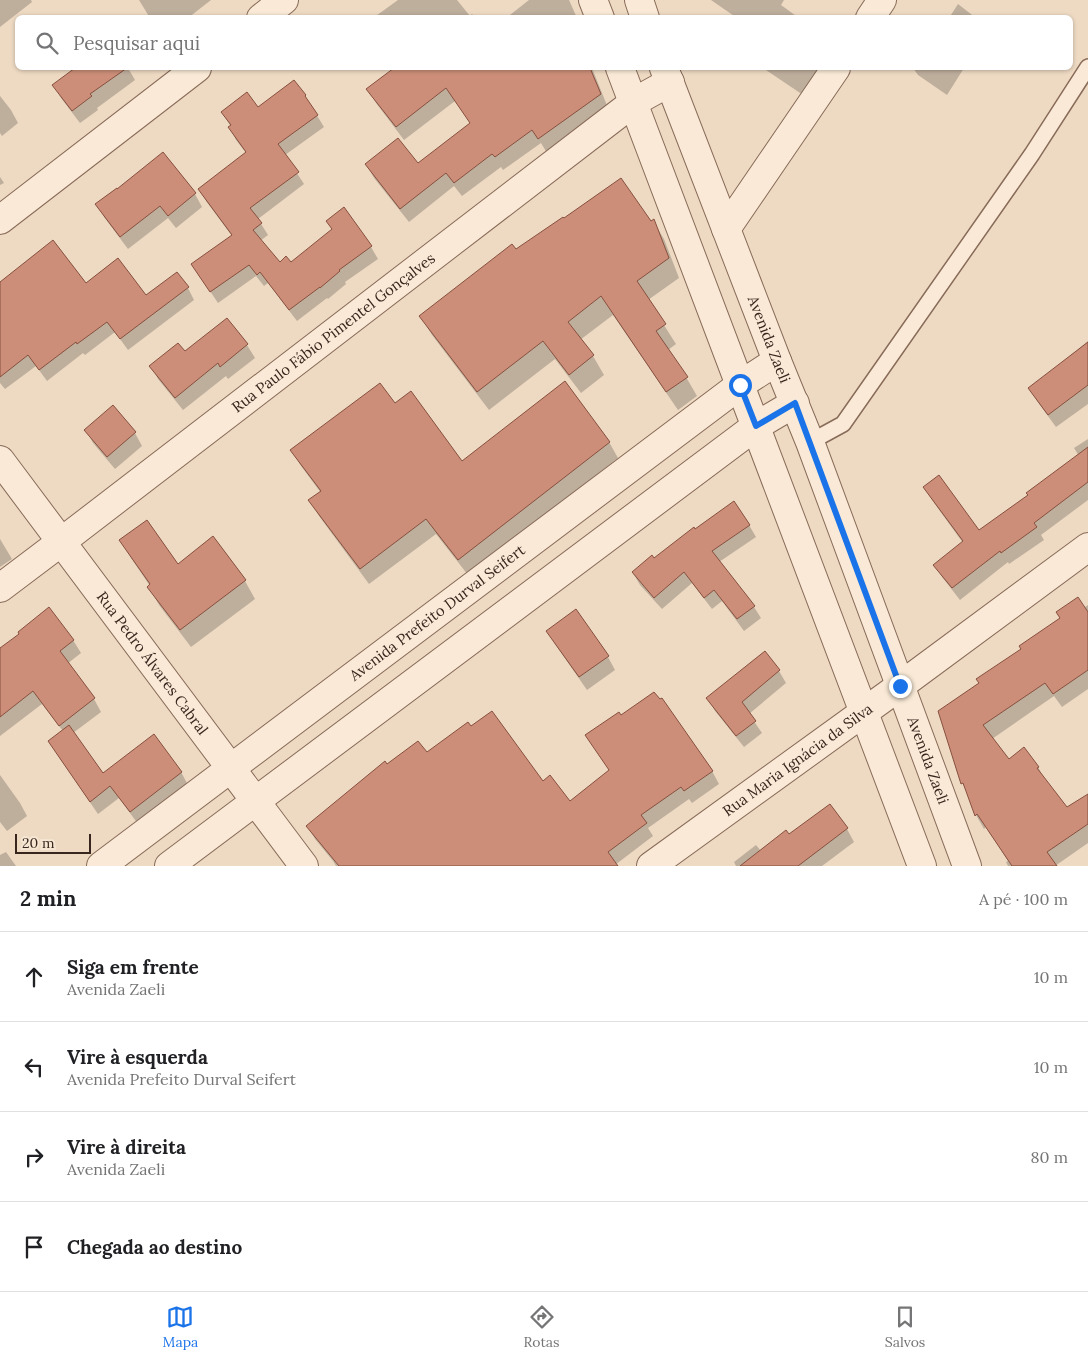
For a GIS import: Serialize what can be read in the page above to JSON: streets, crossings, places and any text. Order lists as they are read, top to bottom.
{
  "streets": {
    "street": [
      "Rua Paulo Fábio Pimentel Gonçalves",
      "Avenida Zaeli",
      "Avenida Prefeito Durval Seifert",
      "Rua Pedro Álvares Cabral",
      "Rua Maria Ignácia da Silva"
    ]
  },
  "crossings": [
    ["Rua Paulo Fábio Pimentel Gonçalves", "Avenida Zaeli"],
    ["Rua Paulo Fábio Pimentel Gonçalves", "Rua Pedro Álvares Cabral"],
    ["Avenida Zaeli", "Avenida Prefeito Durval Seifert"],
    ["Avenida Zaeli", "Rua Maria Ignácia da Silva"],
    ["Avenida Prefeito Durval Seifert", "Rua Pedro Álvares Cabral"]
  ],
  "scale_bar": "20 m",
  "page": {
    "search": "Pesquisar aqui",
    "scale": "20 m",
    "heading": ["2 min", "A pé · 100 m"],
    "list": [
      ["Siga em frente", "Avenida Zaeli", "10 m"],
      ["Vire à esquerda", "Avenida Prefeito Durval Seifert", "10 m"],
      ["Vire à direita", "Avenida Zaeli", "80 m"],
      "Chegada ao destino"
    ],
    "nav": ["Mapa", "Rotas", "Salvos"]
  }
}
